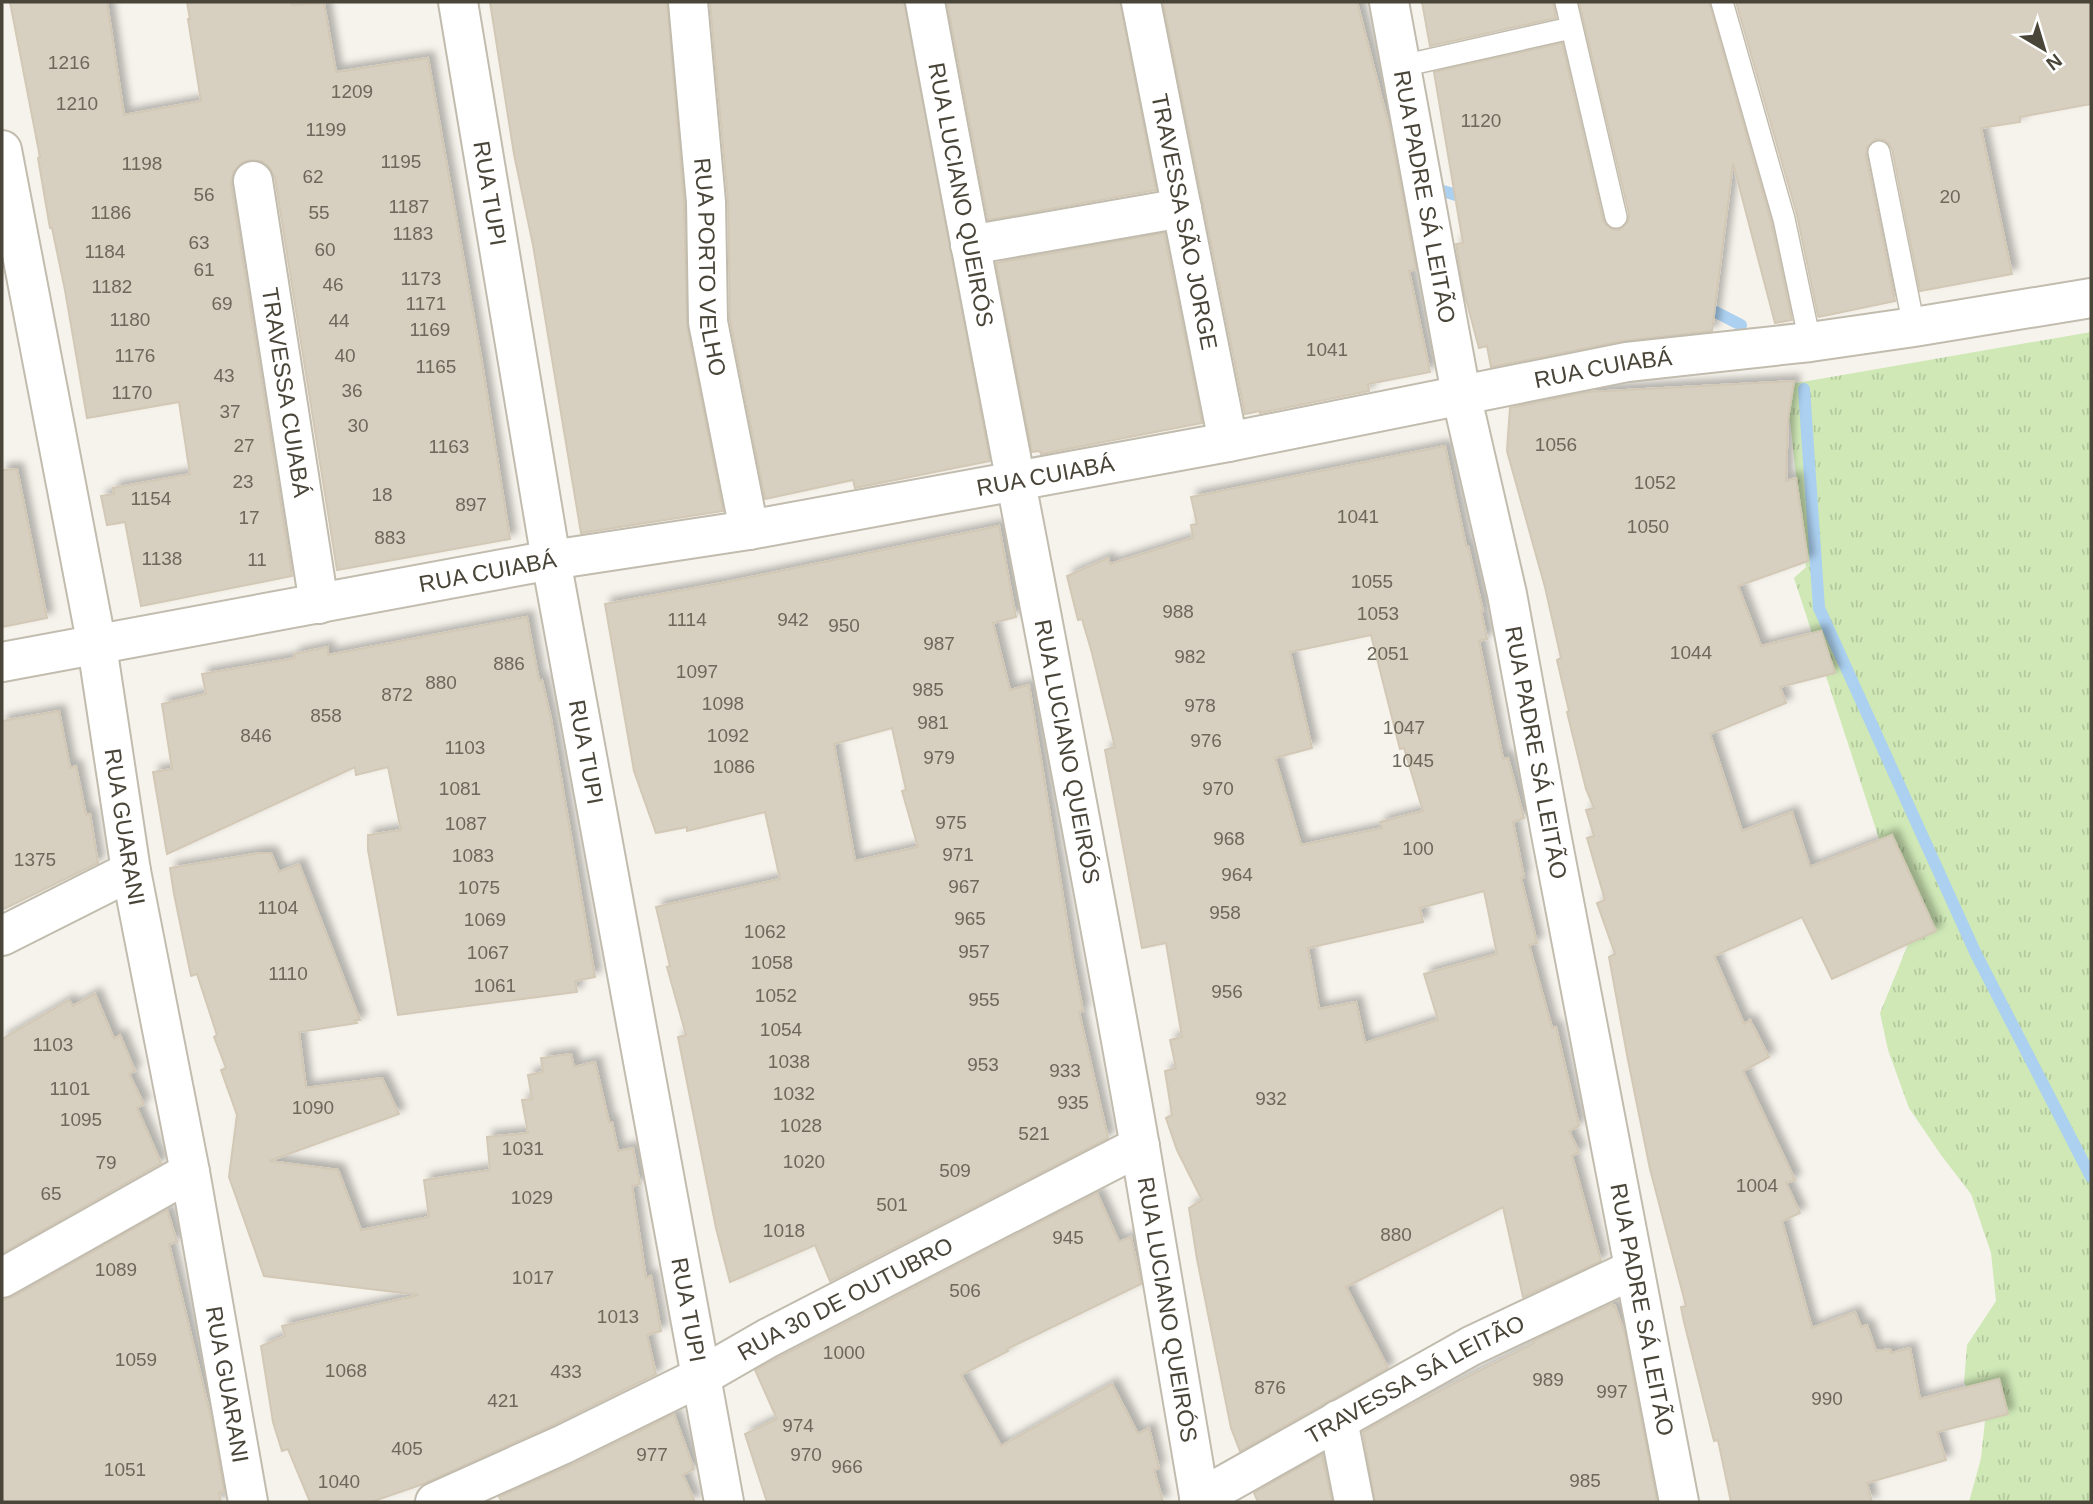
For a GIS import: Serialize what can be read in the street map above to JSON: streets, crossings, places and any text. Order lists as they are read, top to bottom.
{
  "streets": {
    "street": [
      "RUA TUPI",
      "RUA LUCIANO QUEIRÓS",
      "RUA PADRE SÁ LEITÃO",
      "TRAVESSA SÃO JORGE",
      "RUA PORTO VELHO",
      "RUA CUIABÁ",
      "TRAVESSA CUIABÁ",
      "RUA GUARANI",
      "RUA 30 DE OUTUBRO",
      "TRAVESSA SÁ LEITÃO"
    ]
  },
  "crossings": [
    ["RUA TUPI", "RUA CUIABÁ"],
    ["RUA TUPI", "RUA 30 DE OUTUBRO"],
    ["RUA LUCIANO QUEIRÓS", "RUA CUIABÁ"],
    ["RUA LUCIANO QUEIRÓS", "RUA 30 DE OUTUBRO"],
    ["RUA LUCIANO QUEIRÓS", "TRAVESSA SÁ LEITÃO"],
    ["RUA PADRE SÁ LEITÃO", "RUA CUIABÁ"],
    ["RUA PADRE SÁ LEITÃO", "TRAVESSA SÁ LEITÃO"],
    ["TRAVESSA SÃO JORGE", "RUA CUIABÁ"],
    ["RUA PORTO VELHO", "RUA CUIABÁ"],
    ["RUA CUIABÁ", "TRAVESSA CUIABÁ"],
    ["RUA CUIABÁ", "RUA GUARANI"]
  ],
  "house_numbers": [
    "1216",
    "1209",
    "1210",
    "1120",
    "1199",
    "1195",
    "1198",
    "62",
    "56",
    "20",
    "1187",
    "1186",
    "55",
    "1183",
    "63",
    "60",
    "1184",
    "61",
    "1173",
    "46",
    "1182",
    "69",
    "1171",
    "1180",
    "44",
    "1169",
    "1041",
    "1176",
    "40",
    "1165",
    "43",
    "36",
    "1170",
    "37",
    "30",
    "1056",
    "27",
    "1163",
    "23",
    "1052",
    "18",
    "1154",
    "897",
    "1041",
    "17",
    "1050",
    "883",
    "1138",
    "11",
    "1055",
    "988",
    "1053",
    "1114",
    "942",
    "950",
    "987",
    "1044",
    "2051",
    "982",
    "886",
    "1097",
    "880",
    "985",
    "872",
    "1098",
    "978",
    "858",
    "981",
    "1047",
    "846",
    "1092",
    "976",
    "1103",
    "979",
    "1045",
    "1086",
    "1081",
    "970",
    "975",
    "1087",
    "968",
    "100",
    "971",
    "1083",
    "1375",
    "964",
    "967",
    "1075",
    "1104",
    "958",
    "965",
    "1069",
    "1062",
    "957",
    "1067",
    "1058",
    "1110",
    "1061",
    "956",
    "1052",
    "955",
    "1054",
    "1103",
    "1038",
    "953",
    "933",
    "1101",
    "1032",
    "932",
    "935",
    "1090",
    "1095",
    "1028",
    "521",
    "1031",
    "1020",
    "79",
    "509",
    "1004",
    "65",
    "1029",
    "501",
    "1018",
    "880",
    "945",
    "1089",
    "1017",
    "506",
    "1013",
    "1000",
    "1059",
    "1068",
    "433",
    "989",
    "876",
    "997",
    "990",
    "421",
    "974",
    "405",
    "977",
    "970",
    "966",
    "1051",
    "985",
    "1040"
  ],
  "north": "bottom right"
}
